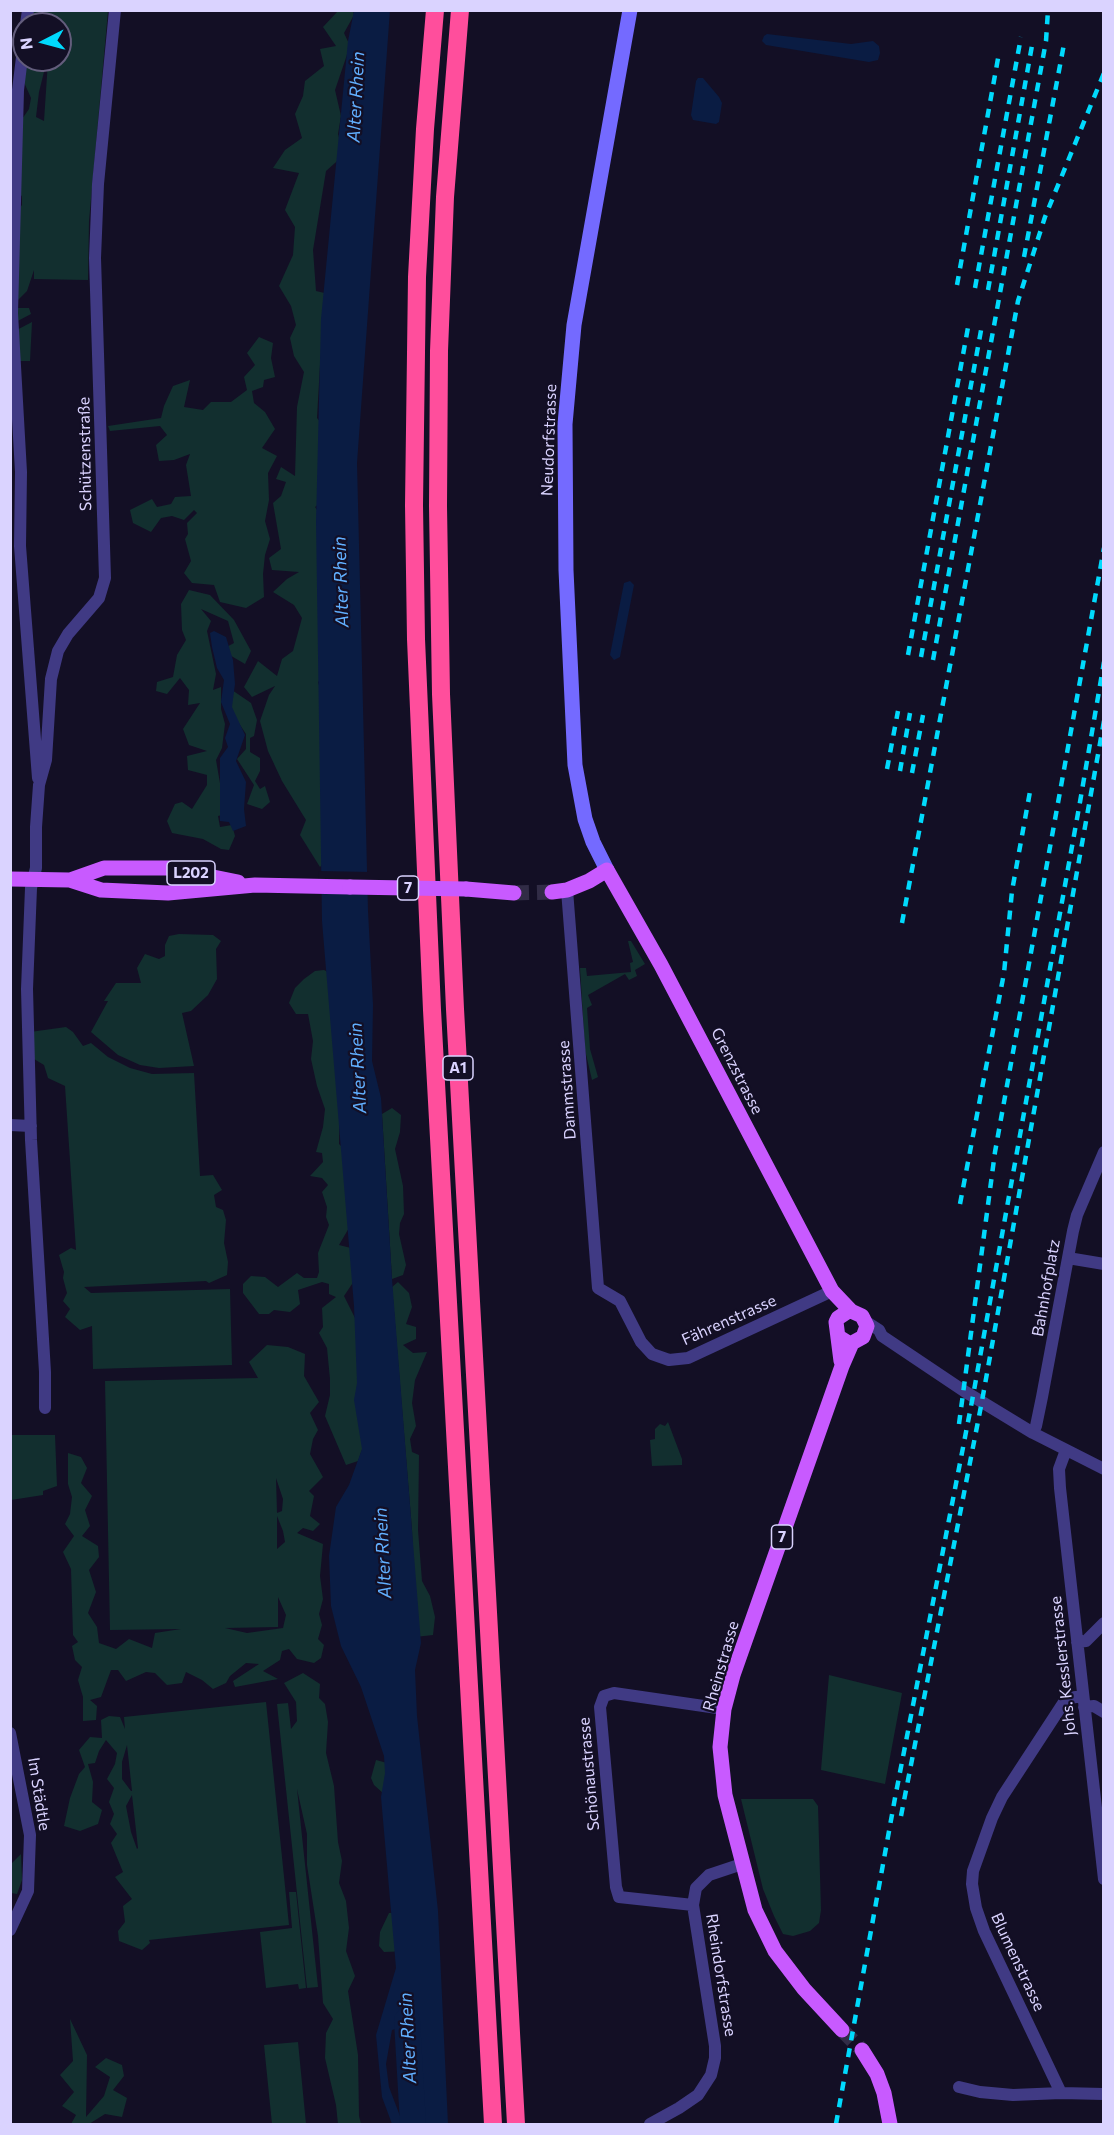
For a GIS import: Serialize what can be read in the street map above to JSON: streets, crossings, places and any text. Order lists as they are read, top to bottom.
{
  "streets": {
    "highway": ["A1"],
    "main road": [
      "Neudorfstrasse",
      "L202",
      "7",
      "Grenzstrasse",
      "Rheinstrasse"
    ],
    "street": [
      "Schützenstraße",
      "Dammstrasse",
      "Bahnhofplatz",
      "Fährenstrasse",
      "Johs. Kesslerstrasse",
      "Schönaustrasse",
      "Im Städtle",
      "Blumenstrasse",
      "Rheindorfstrasse"
    ]
  },
  "crossings": [
    ["Neudorfstrasse", "Grenzstrasse"],
    ["Schützenstraße", "L202"],
    ["L202", "7"],
    ["7", "Grenzstrasse"],
    ["7", "Rheinstrasse"],
    ["Grenzstrasse", "Fährenstrasse"],
    ["Grenzstrasse", "Rheinstrasse"],
    ["Dammstrasse", "Fährenstrasse"],
    ["Rheinstrasse", "Schönaustrasse"],
    ["Rheinstrasse", "Rheindorfstrasse"],
    ["Johs. Kesslerstrasse", "Blumenstrasse"],
    ["Schönaustrasse", "Rheindorfstrasse"]
  ],
  "water": ["Alter Rhein"],
  "north": "left"
}
